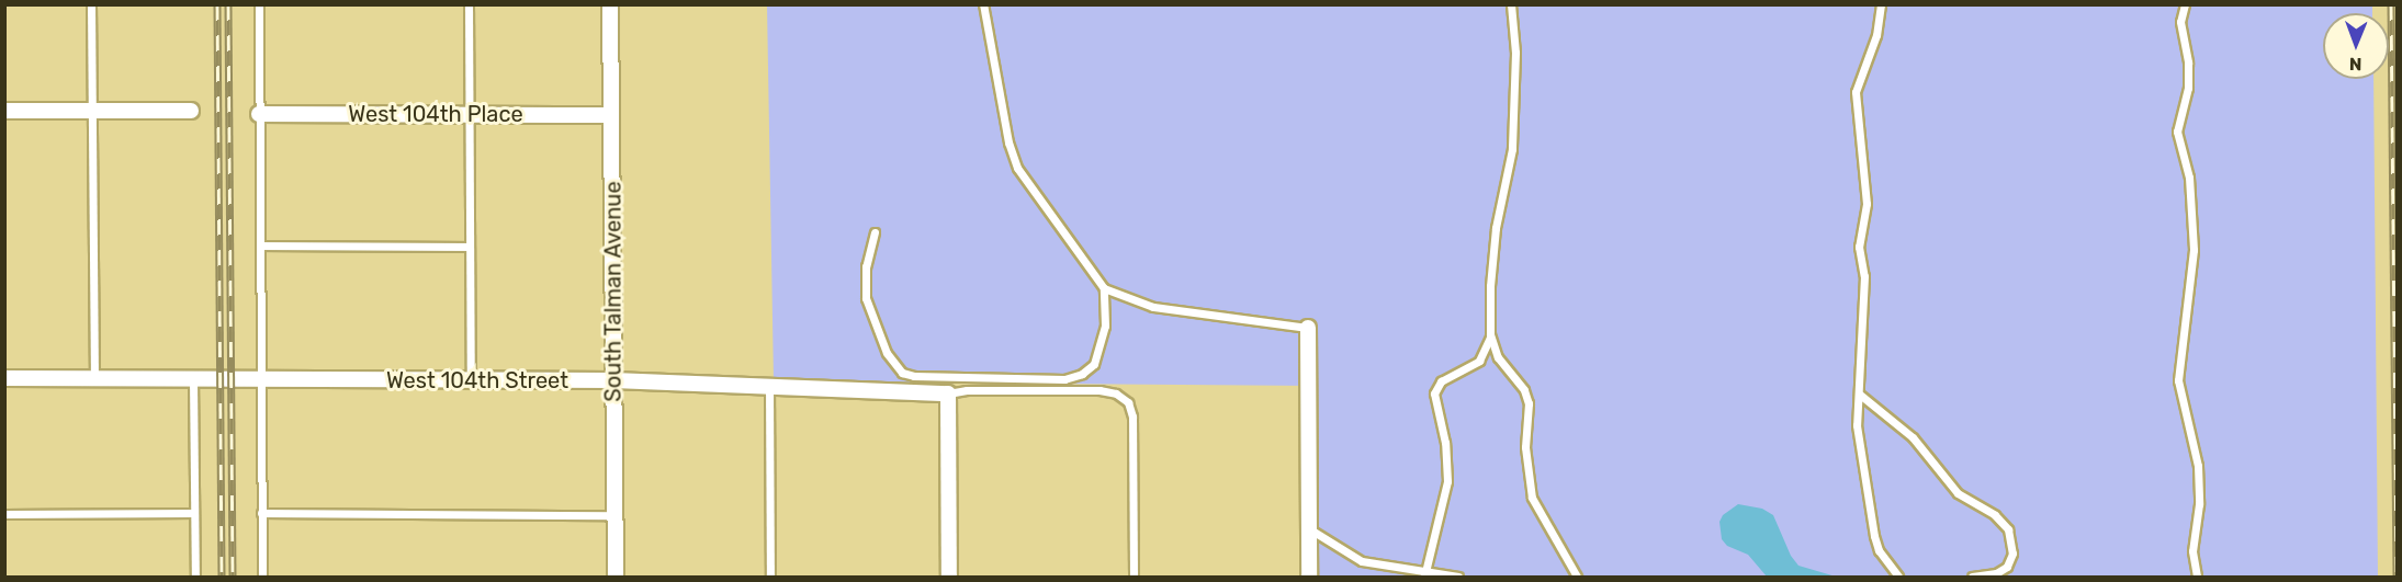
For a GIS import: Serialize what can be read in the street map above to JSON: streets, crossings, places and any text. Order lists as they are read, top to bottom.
{
  "streets": {
    "street": ["West 104th Place", "South Talman Avenue", "West 104th Street"]
  },
  "crossings": [
    ["West 104th Place", "South Talman Avenue"],
    ["South Talman Avenue", "West 104th Street"]
  ],
  "north": "bottom"
}
